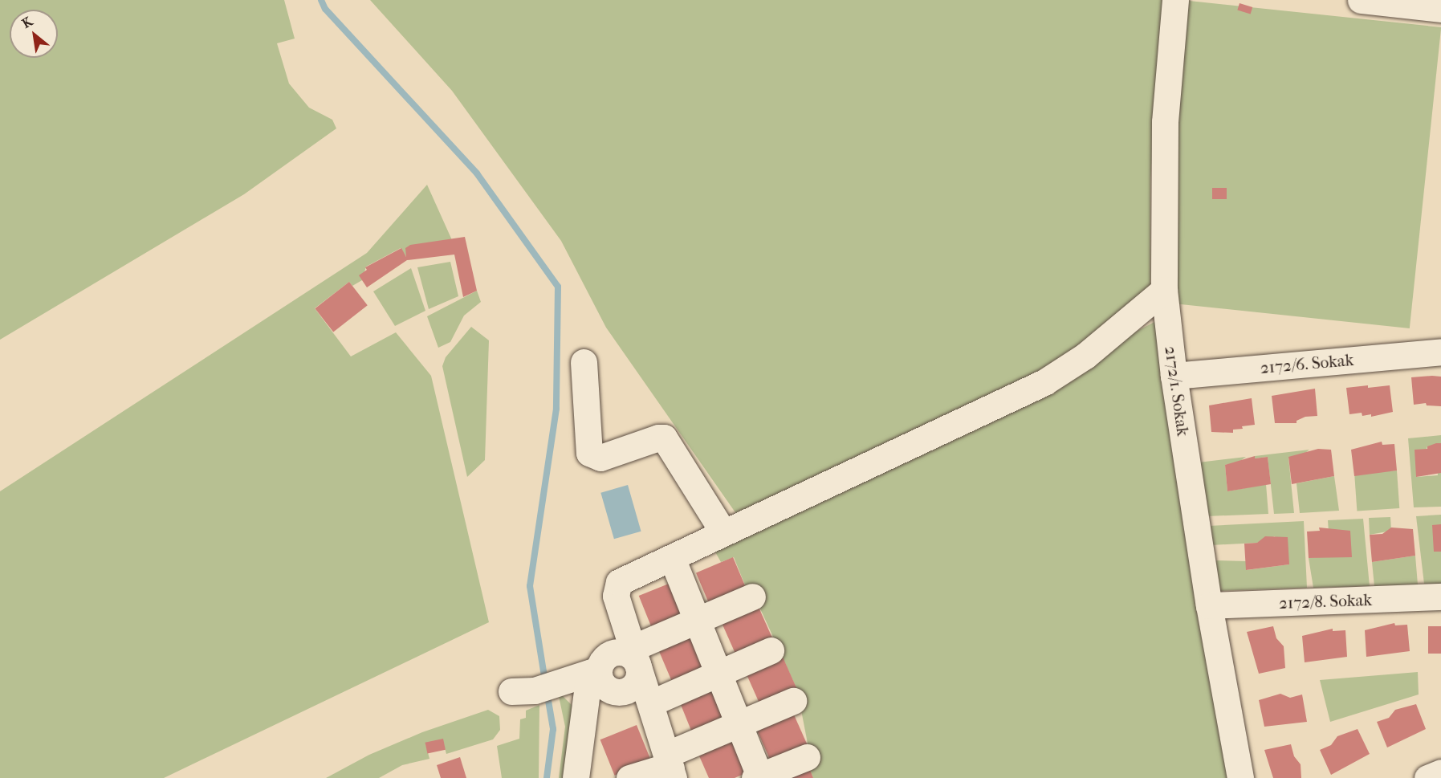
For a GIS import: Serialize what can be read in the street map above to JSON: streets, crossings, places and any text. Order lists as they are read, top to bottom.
{
  "streets": {
    "street": ["2172/6. Sokak", "2172/1. Sokak", "2172/8. Sokak"]
  },
  "crossings": [
    ["2172/6. Sokak", "2172/1. Sokak"],
    ["2172/1. Sokak", "2172/8. Sokak"]
  ],
  "north": "top left"
}
